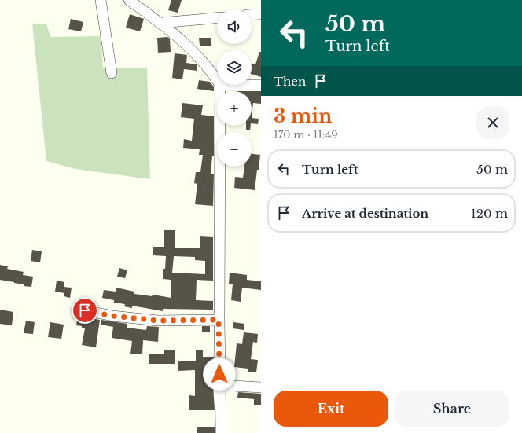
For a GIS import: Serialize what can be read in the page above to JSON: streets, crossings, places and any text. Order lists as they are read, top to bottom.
{
  "page": {
    "turn": ["50 m", "Turn left"],
    "map_buttons": ["+", "−"],
    "then": "Then",
    "heading": ["3 min", "170 m · 11:49"],
    "list": [
      {
        "name": "Turn left",
        "value": "50 m"
      },
      {
        "name": "Arrive at destination",
        "value": "120 m"
      }
    ],
    "buttons": ["Exit", "Share"]
  }
}
